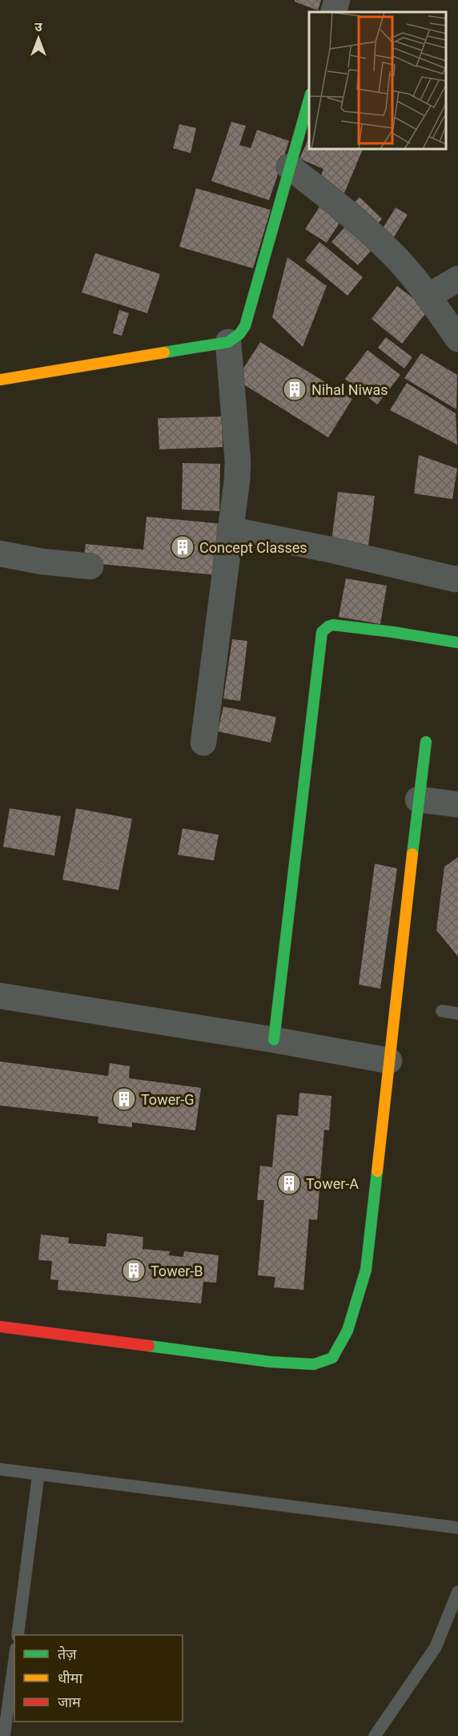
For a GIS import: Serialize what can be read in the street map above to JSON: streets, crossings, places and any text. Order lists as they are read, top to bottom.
{
  "places": {
    "building": [
      "Nihal Niwas",
      "Concept Classes",
      "Tower-G",
      "Tower-A",
      "Tower-B"
    ]
  },
  "legend": ["तेज़", "धीमा", "जाम"],
  "north": "top"
}
